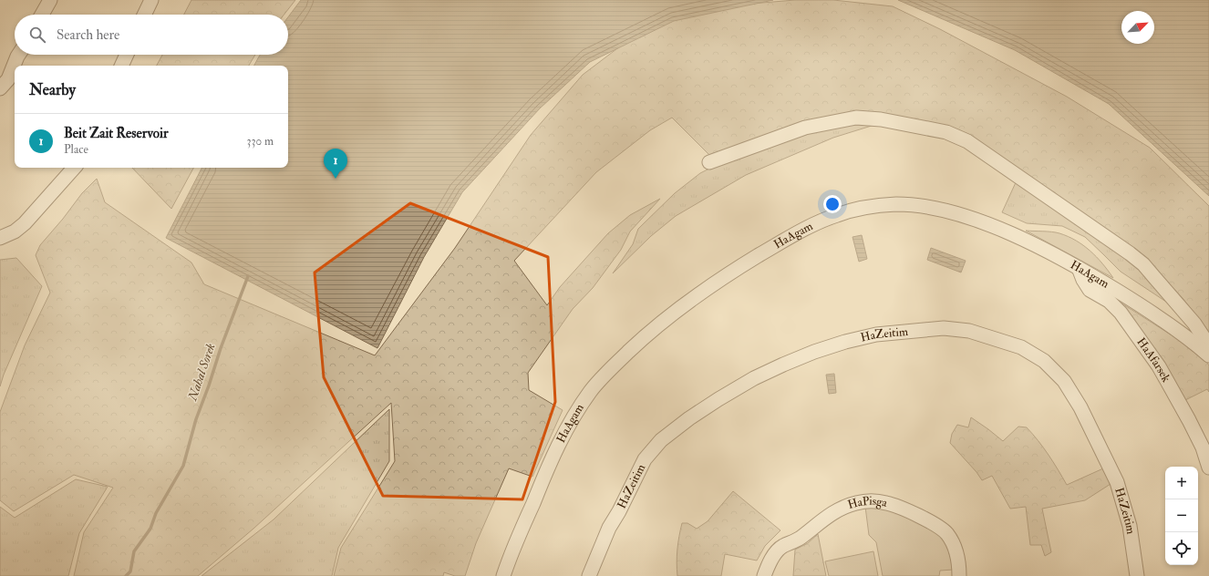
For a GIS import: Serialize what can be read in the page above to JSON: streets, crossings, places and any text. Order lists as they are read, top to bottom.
{
  "streets": {
    "street": [
      "HaAgam",
      "HaZeitim",
      "HaAfarsek",
      "HaPisga"
    ]
  },
  "crossings": [
    ["HaAgam", "HaAfarsek"]
  ],
  "water": ["Nahal Sorek"],
  "north": "top right",
  "page": {
    "search": "Search here",
    "heading": "Nearby",
    "list": [
      {
        "mark": "1",
        "name": "Beit Zait Reservoir",
        "note": "Place",
        "value": "330 m"
      }
    ],
    "pins": "1",
    "map_buttons": ["+", "−"]
  }
}
